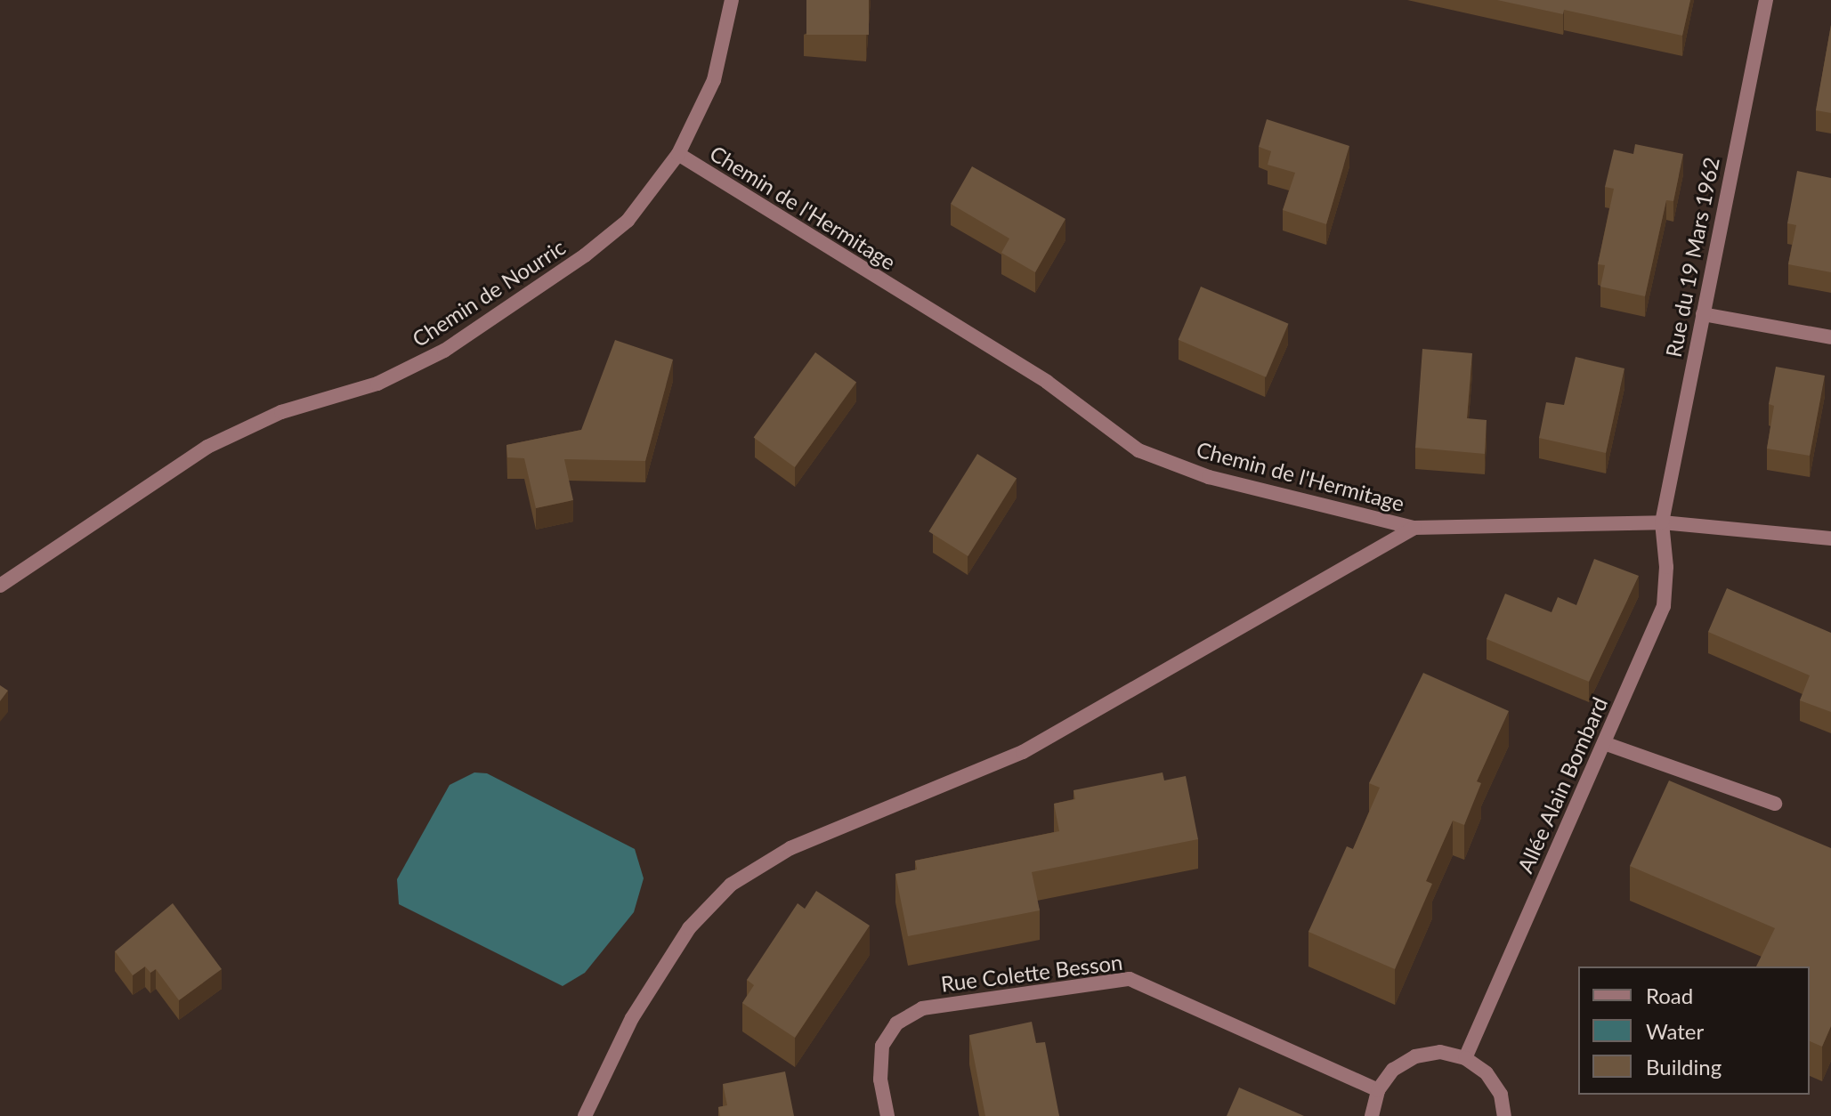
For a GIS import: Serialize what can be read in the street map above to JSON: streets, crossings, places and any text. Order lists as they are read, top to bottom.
{
  "streets": {
    "street": [
      "Chemin de l'Hermitage",
      "Rue du 19 Mars 1962",
      "Chemin de Nourric",
      "Allée Alain Bombard",
      "Rue Colette Besson"
    ]
  },
  "crossings": [
    ["Chemin de l'Hermitage", "Rue du 19 Mars 1962"],
    ["Chemin de l'Hermitage", "Chemin de Nourric"],
    ["Chemin de l'Hermitage", "Allée Alain Bombard"],
    ["Rue du 19 Mars 1962", "Allée Alain Bombard"]
  ],
  "legend": ["Road", "Water", "Building"]
}
